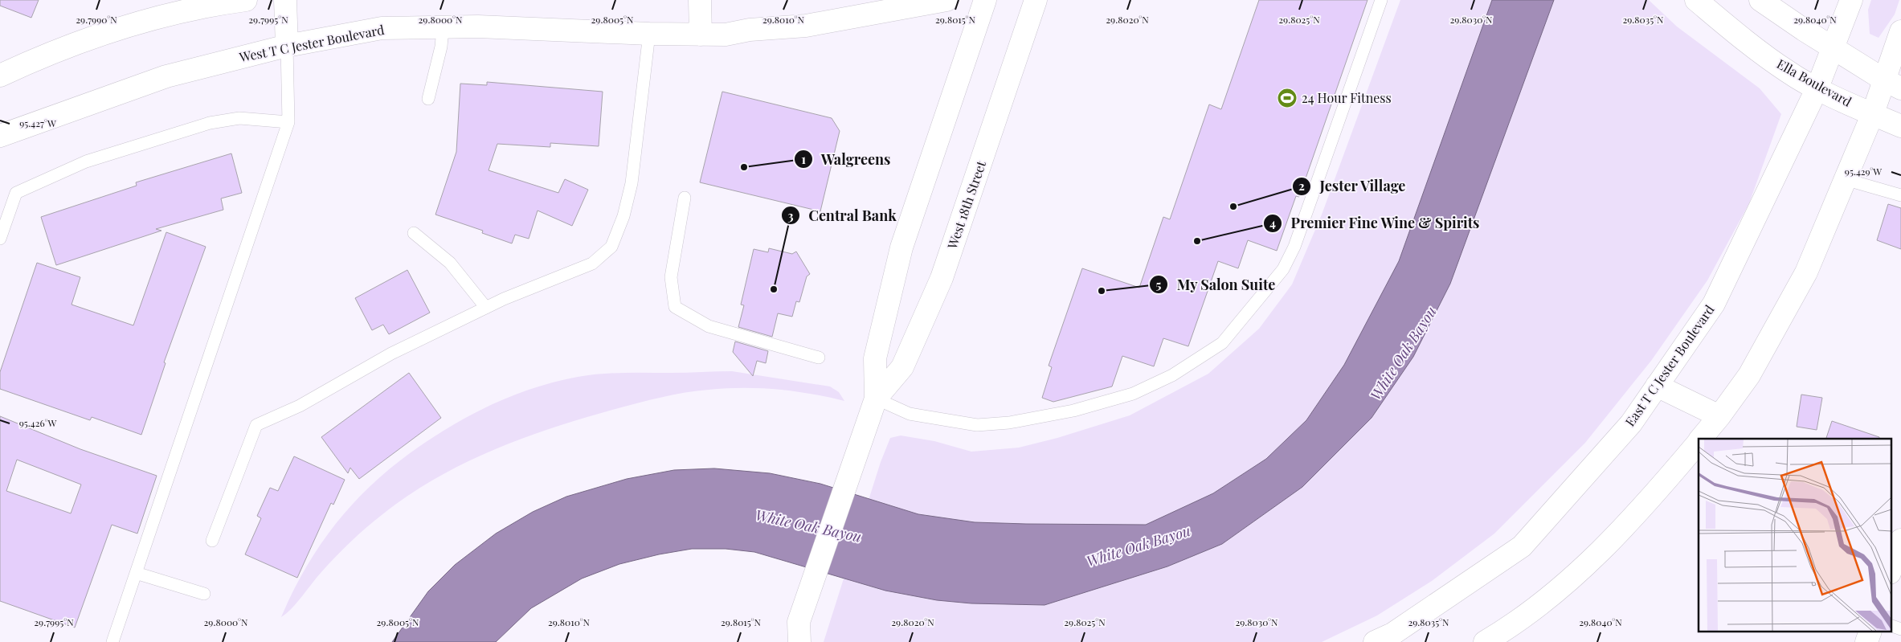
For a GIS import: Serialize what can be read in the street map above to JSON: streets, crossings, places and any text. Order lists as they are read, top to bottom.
{
  "streets": {
    "main road": [
      "West T C Jester Boulevard",
      "Ella Boulevard",
      "West 18th Street",
      "East T C Jester Boulevard"
    ]
  },
  "crossings": [
    ["Ella Boulevard", "East T C Jester Boulevard"]
  ],
  "water": ["White Oak Bayou"],
  "places": {
    "sports": ["24 Hour Fitness"],
    "other": [
      "Walgreens",
      "Jester Village",
      "Premier Fine Wine & Spirits",
      "Central Bank",
      "My Salon Suite"
    ]
  },
  "coordinates": [
    "29.8025°N",
    "29.8030°N",
    "29.8035°N",
    "29.7990°N",
    "29.7995°N",
    "29.8000°N",
    "29.8005°N",
    "29.8010°N",
    "29.8015°N",
    "29.8020°N",
    "29.8040°N",
    "95.427°W",
    "95.429°W",
    "95.426°W"
  ]
}
